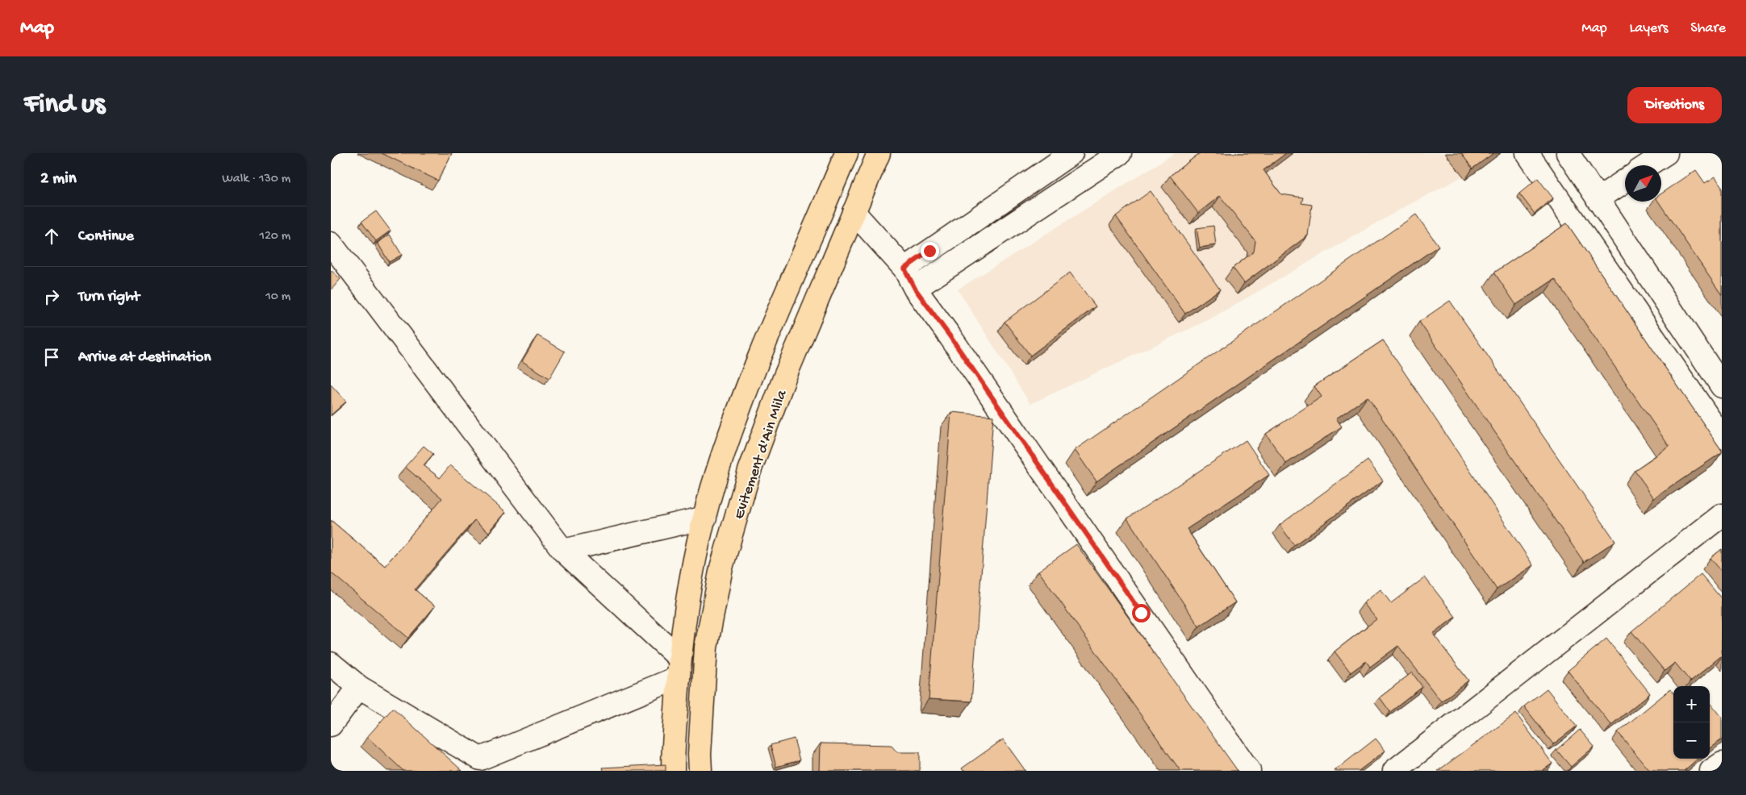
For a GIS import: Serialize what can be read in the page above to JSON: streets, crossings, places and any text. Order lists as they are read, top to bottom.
{
  "streets": {
    "highway": ["Evitement d'Ain Mlila"]
  },
  "north": "top right",
  "page": {
    "header": "Map",
    "nav": ["Map", "Layers", "Share"],
    "buttons": "Directions",
    "title": "Find us",
    "heading": ["2 min", "Walk · 130 m"],
    "list": [
      ["Continue", "120 m"],
      ["Turn right", "10 m"],
      "Arrive at destination"
    ],
    "map_buttons": ["+", "−"]
  }
}
